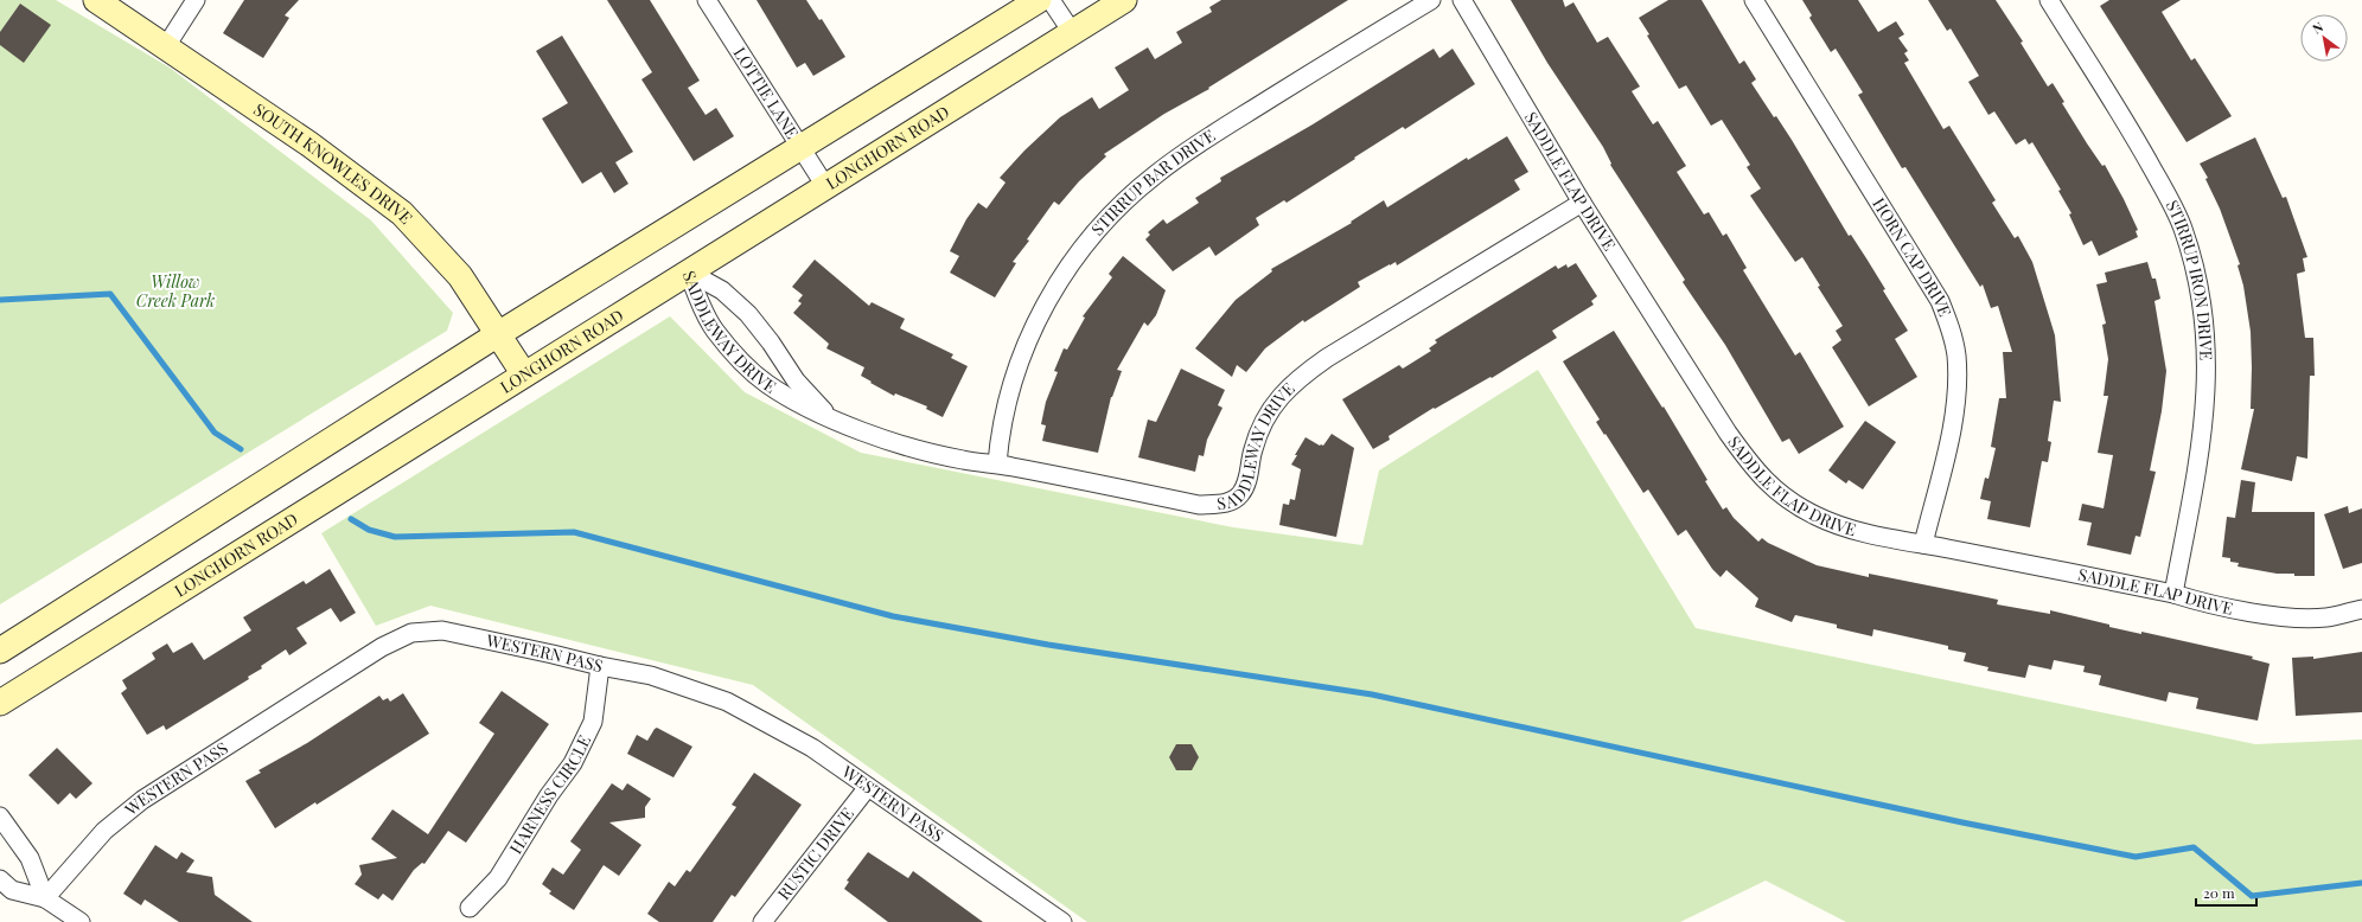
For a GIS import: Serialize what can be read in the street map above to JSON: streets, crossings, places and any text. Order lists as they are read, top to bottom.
{
  "streets": {
    "main road": ["LONGHORN ROAD", "SOUTH KNOWLES DRIVE"],
    "street": [
      "LOTTIE LANE",
      "SADDLE FLAP DRIVE",
      "STIRRUP BAR DRIVE",
      "HORN CAP DRIVE",
      "STIRRUP IRON DRIVE",
      "SADDLEWAY DRIVE",
      "WESTERN PASS",
      "HARNESS CIRCLE",
      "RUSTIC DRIVE"
    ]
  },
  "crossings": [
    ["LOTTIE LANE", "LONGHORN ROAD"],
    ["LONGHORN ROAD", "SOUTH KNOWLES DRIVE"],
    ["LONGHORN ROAD", "SADDLEWAY DRIVE"],
    ["SADDLE FLAP DRIVE", "HORN CAP DRIVE"],
    ["SADDLE FLAP DRIVE", "STIRRUP IRON DRIVE"],
    ["SADDLE FLAP DRIVE", "SADDLEWAY DRIVE"],
    ["STIRRUP BAR DRIVE", "SADDLEWAY DRIVE"],
    ["WESTERN PASS", "HARNESS CIRCLE"],
    ["WESTERN PASS", "RUSTIC DRIVE"]
  ],
  "parks": ["Willow Creek Park"],
  "scale_bar": "20 m",
  "north": "top left"
}
